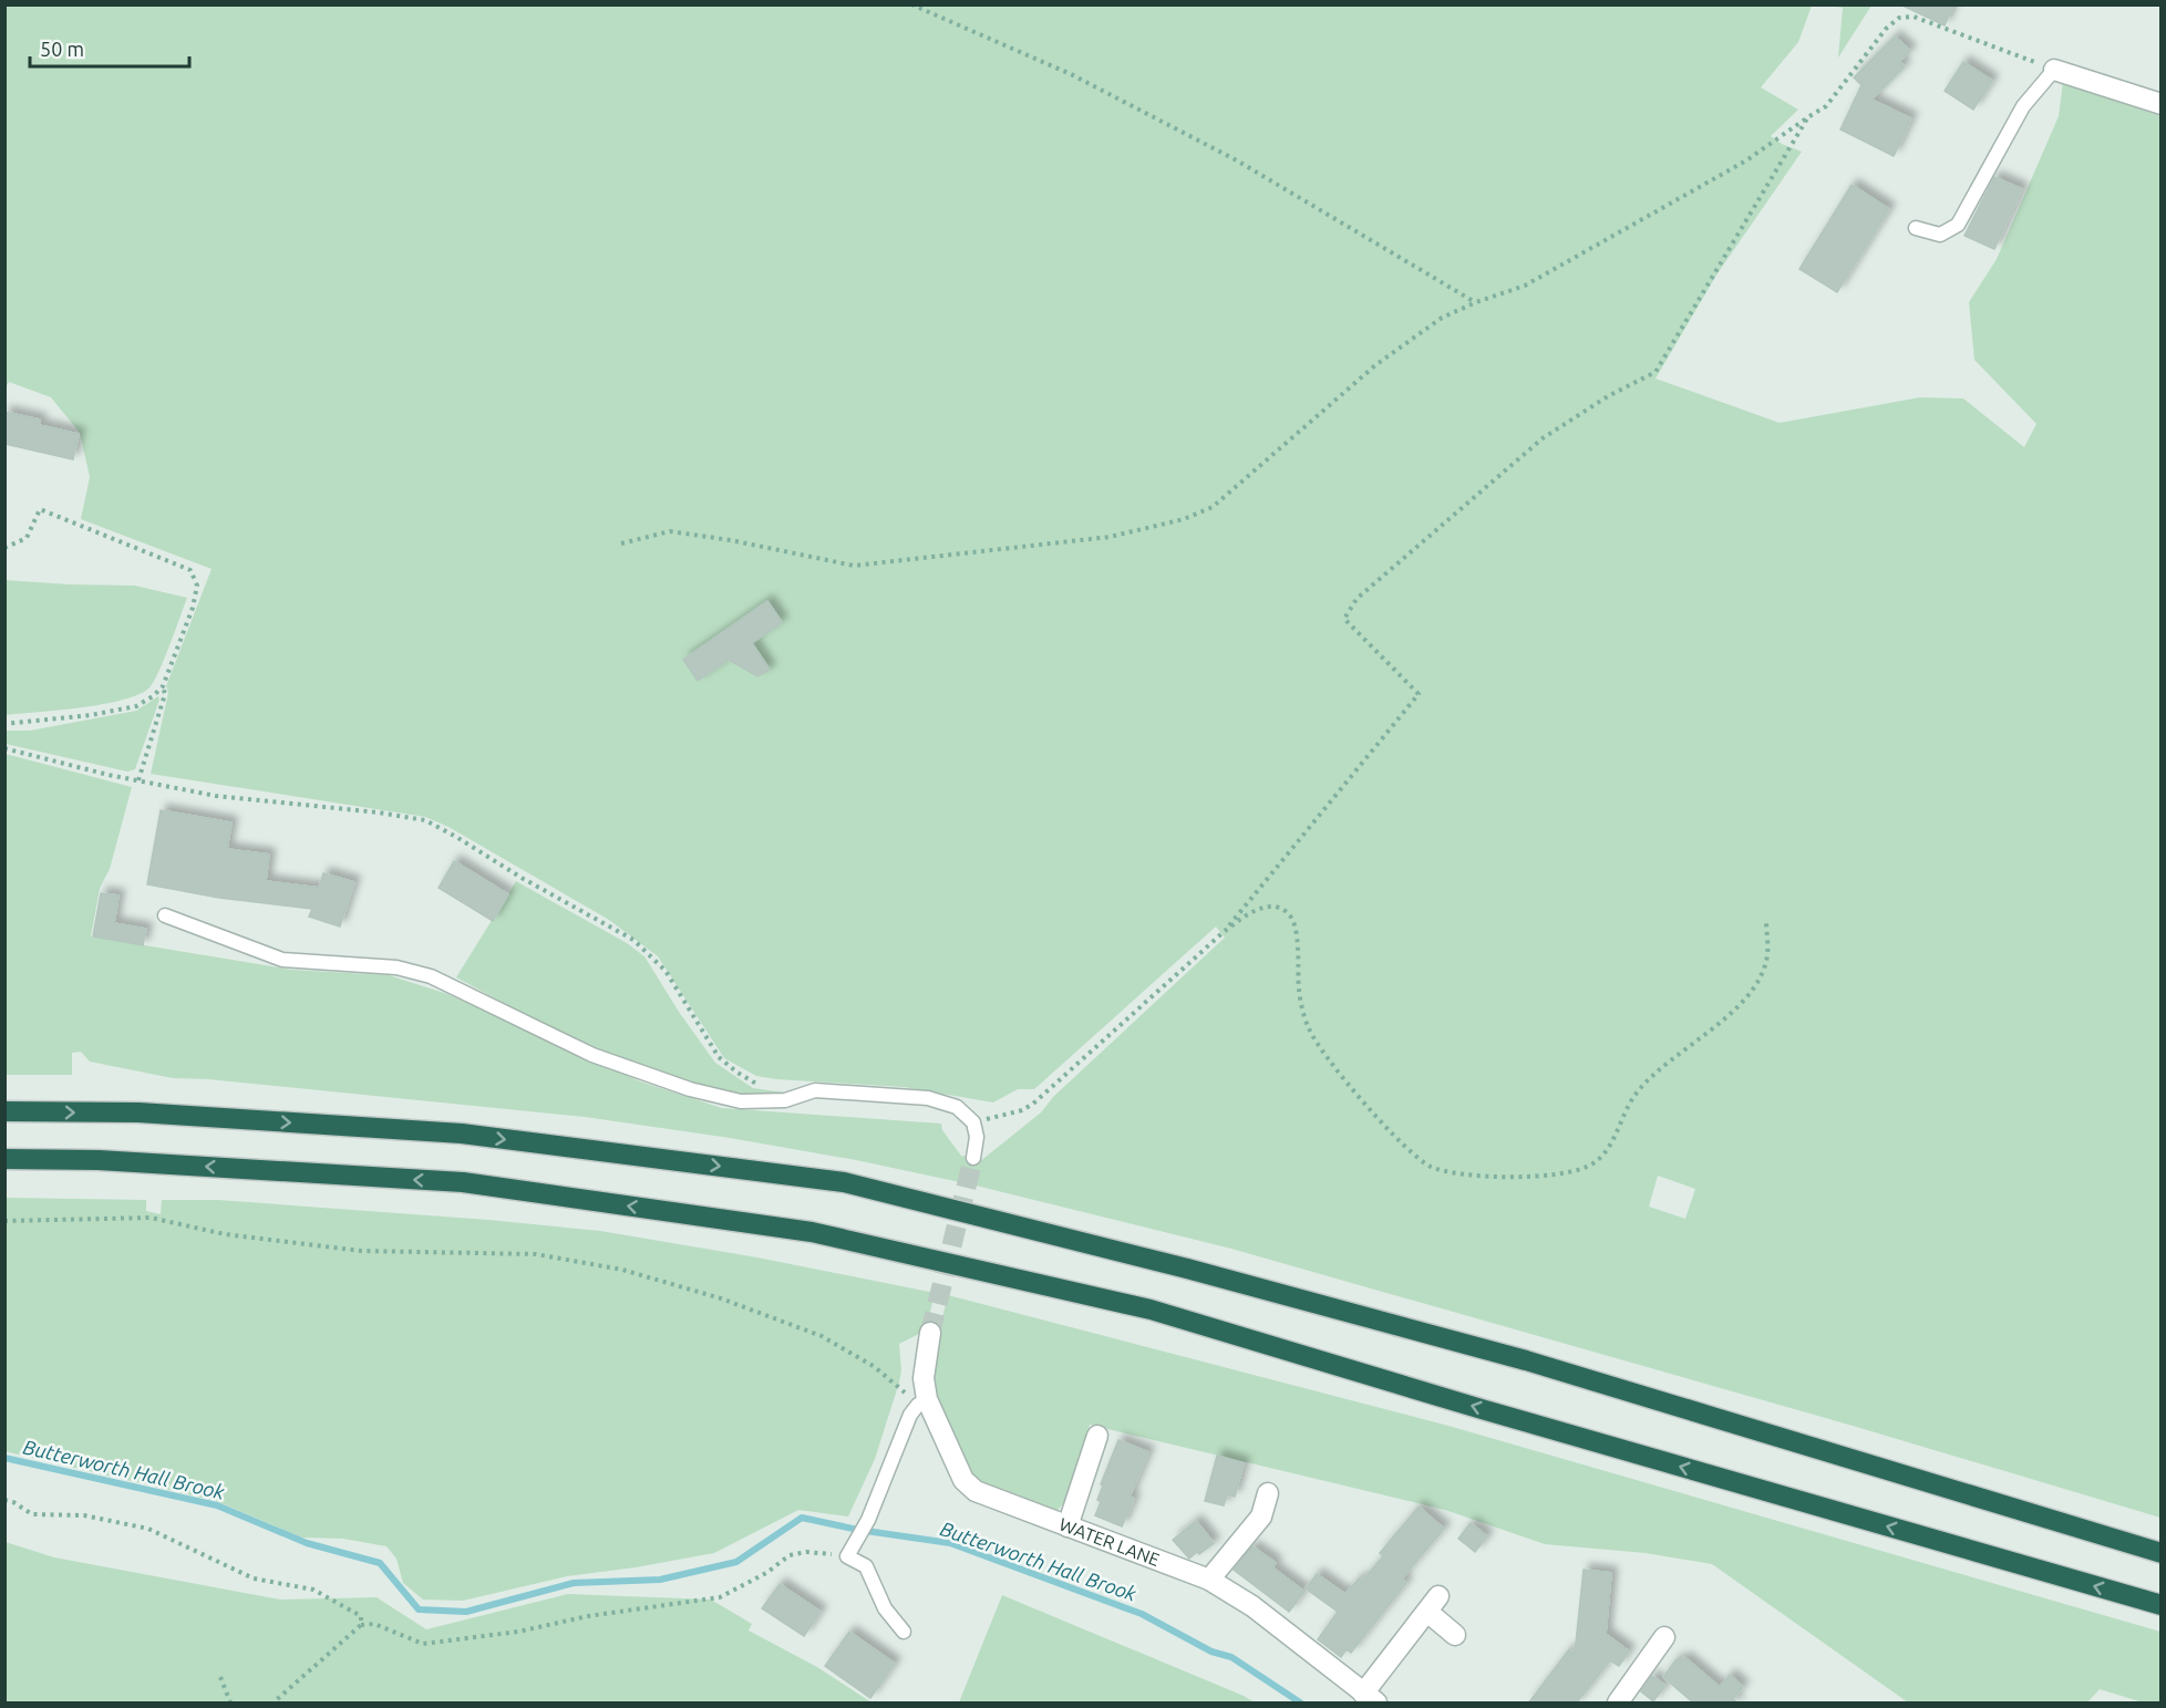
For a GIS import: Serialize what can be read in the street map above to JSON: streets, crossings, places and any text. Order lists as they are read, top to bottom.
{
  "streets": {
    "street": ["WATER LANE"]
  },
  "water": ["Butterworth Hall Brook"],
  "scale_bar": "50 m"
}
